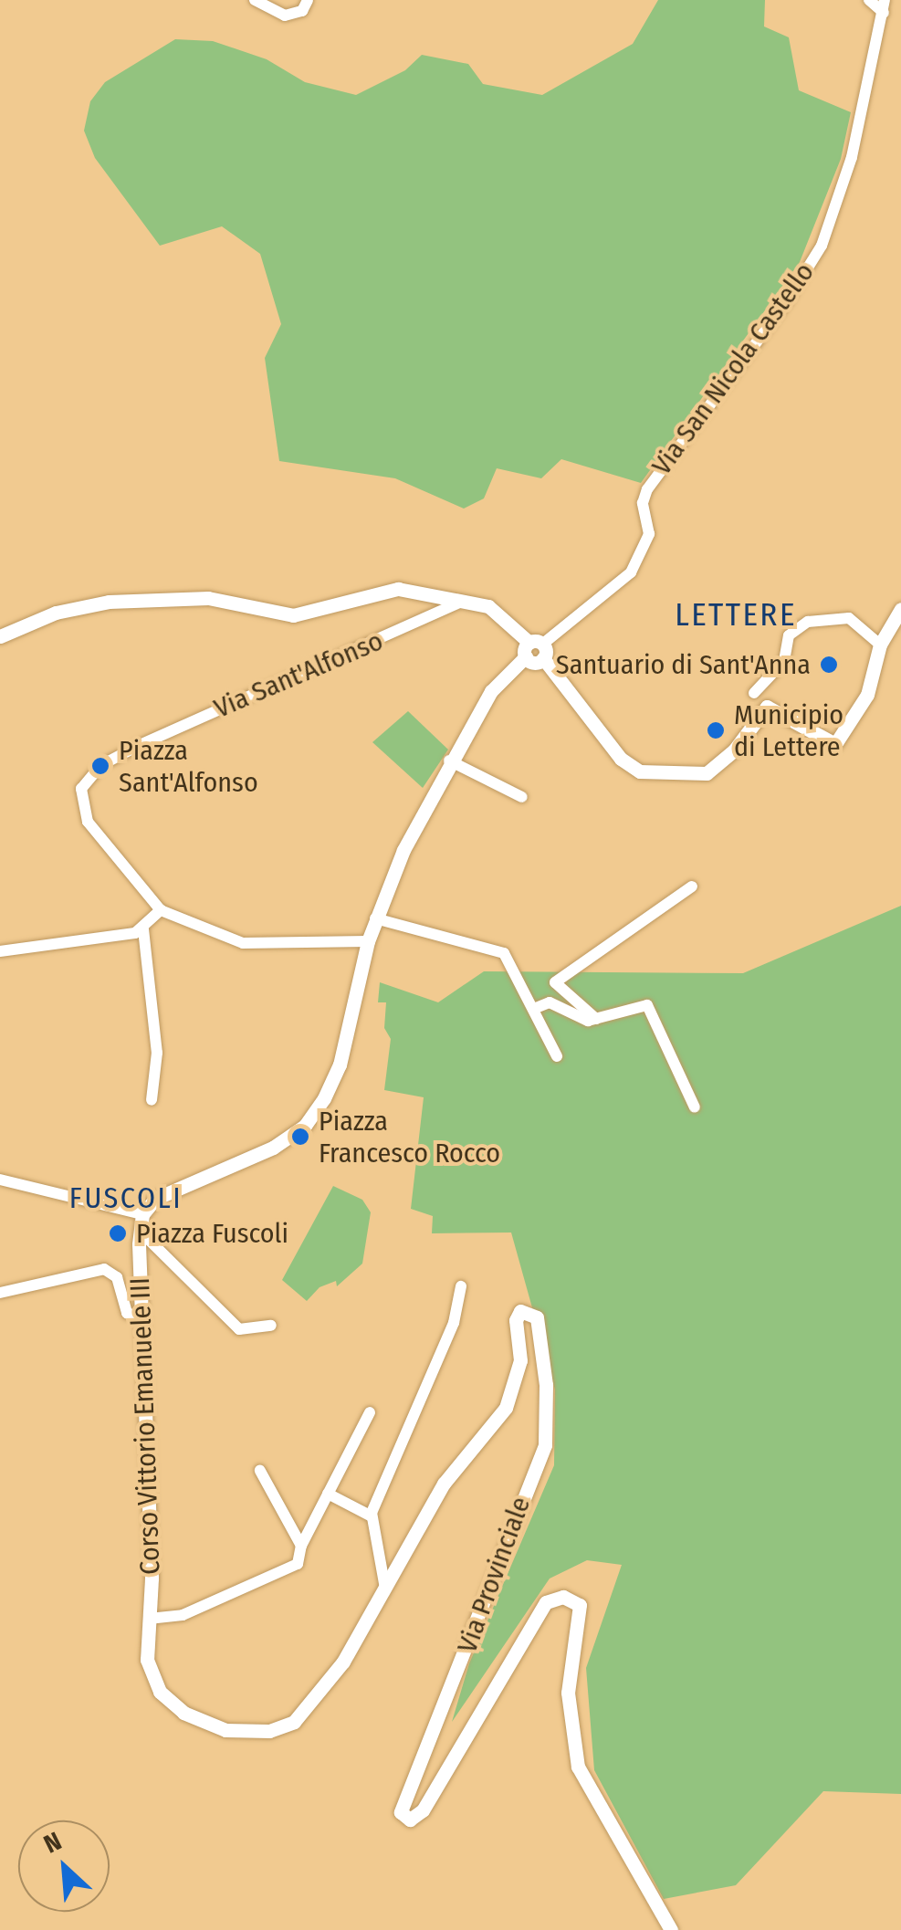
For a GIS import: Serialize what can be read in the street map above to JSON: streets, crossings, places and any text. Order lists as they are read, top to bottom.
{
  "streets": {
    "street": [
      "Via San Nicola Castello",
      "Via Sant'Alfonso",
      "Corso Vittorio Emanuele III",
      "Via Provinciale"
    ]
  },
  "crossings": [
    ["Corso Vittorio Emanuele III", "Via Provinciale"]
  ],
  "districts": ["LETTERE", "FUSCOLI"],
  "places": [
    "Santuario di Sant'Anna",
    "Municipio di Lettere",
    "Piazza Sant'Alfonso",
    "Piazza Francesco Rocco",
    "Piazza Fuscoli"
  ],
  "north": "top left"
}
